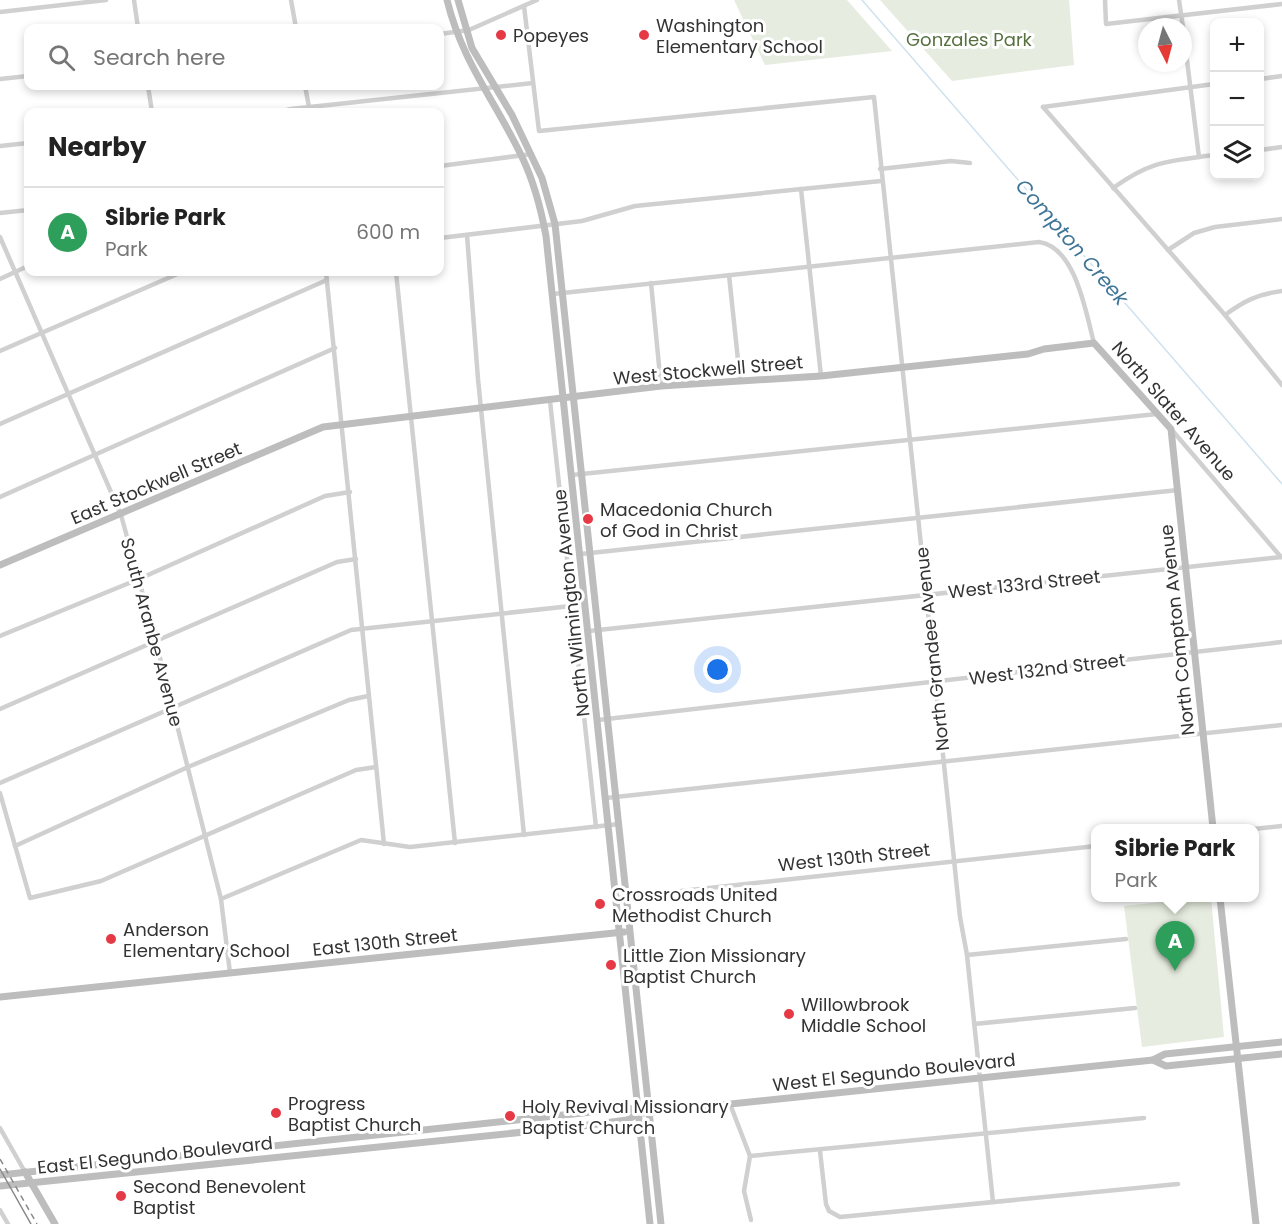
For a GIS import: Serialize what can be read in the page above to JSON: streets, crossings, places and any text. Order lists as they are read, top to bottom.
{
  "streets": {
    "main road": [
      "West Stockwell Street",
      "North Slater Avenue",
      "East Stockwell Street",
      "North Wilmington Avenue",
      "North Compton Avenue",
      "East 130th Street",
      "West El Segundo Boulevard",
      "East El Segundo Boulevard"
    ],
    "street": [
      "West 133rd Street",
      "South Aranbe Avenue",
      "North Grandee Avenue",
      "West 132nd Street",
      "West 130th Street"
    ]
  },
  "crossings": [
    ["West Stockwell Street", "North Slater Avenue"],
    ["West Stockwell Street", "East Stockwell Street"],
    ["West Stockwell Street", "North Wilmington Avenue"],
    ["West Stockwell Street", "North Grandee Avenue"],
    ["North Slater Avenue", "West 133rd Street"],
    ["North Slater Avenue", "North Compton Avenue"],
    ["North Slater Avenue", "North Grandee Avenue"],
    ["East Stockwell Street", "South Aranbe Avenue"],
    ["West 133rd Street", "North Wilmington Avenue"],
    ["West 133rd Street", "North Compton Avenue"],
    ["West 133rd Street", "North Grandee Avenue"],
    ["North Wilmington Avenue", "West 132nd Street"],
    ["North Wilmington Avenue", "West 130th Street"],
    ["North Wilmington Avenue", "East 130th Street"],
    ["North Wilmington Avenue", "West El Segundo Boulevard"],
    ["North Wilmington Avenue", "East El Segundo Boulevard"],
    ["North Compton Avenue", "West 132nd Street"],
    ["South Aranbe Avenue", "East 130th Street"],
    ["North Grandee Avenue", "West 132nd Street"],
    ["North Grandee Avenue", "West 130th Street"],
    ["North Grandee Avenue", "West El Segundo Boulevard"],
    ["West El Segundo Boulevard", "East El Segundo Boulevard"]
  ],
  "water": ["Compton Creek"],
  "parks": ["Gonzales Park"],
  "places": [
    "Popeyes",
    "Washington Elementary School",
    "Macedonia Church of God in Christ",
    "Crossroads United Methodist Church",
    "Anderson Elementary School",
    "Little Zion Missionary Baptist Church",
    "Willowbrook Middle School",
    "Progress Baptist Church",
    "Holy Revival Missionary Baptist Church",
    "Second Benevolent Baptist"
  ],
  "north": "bottom",
  "page": {
    "map_buttons": ["+", "−"],
    "search": "Search here",
    "heading": "Nearby",
    "list": [
      {
        "mark": "A",
        "name": "Sibrie Park",
        "note": "Park",
        "value": "600 m"
      }
    ],
    "popup": ["Sibrie Park", "Park"],
    "pins": "A"
  }
}
